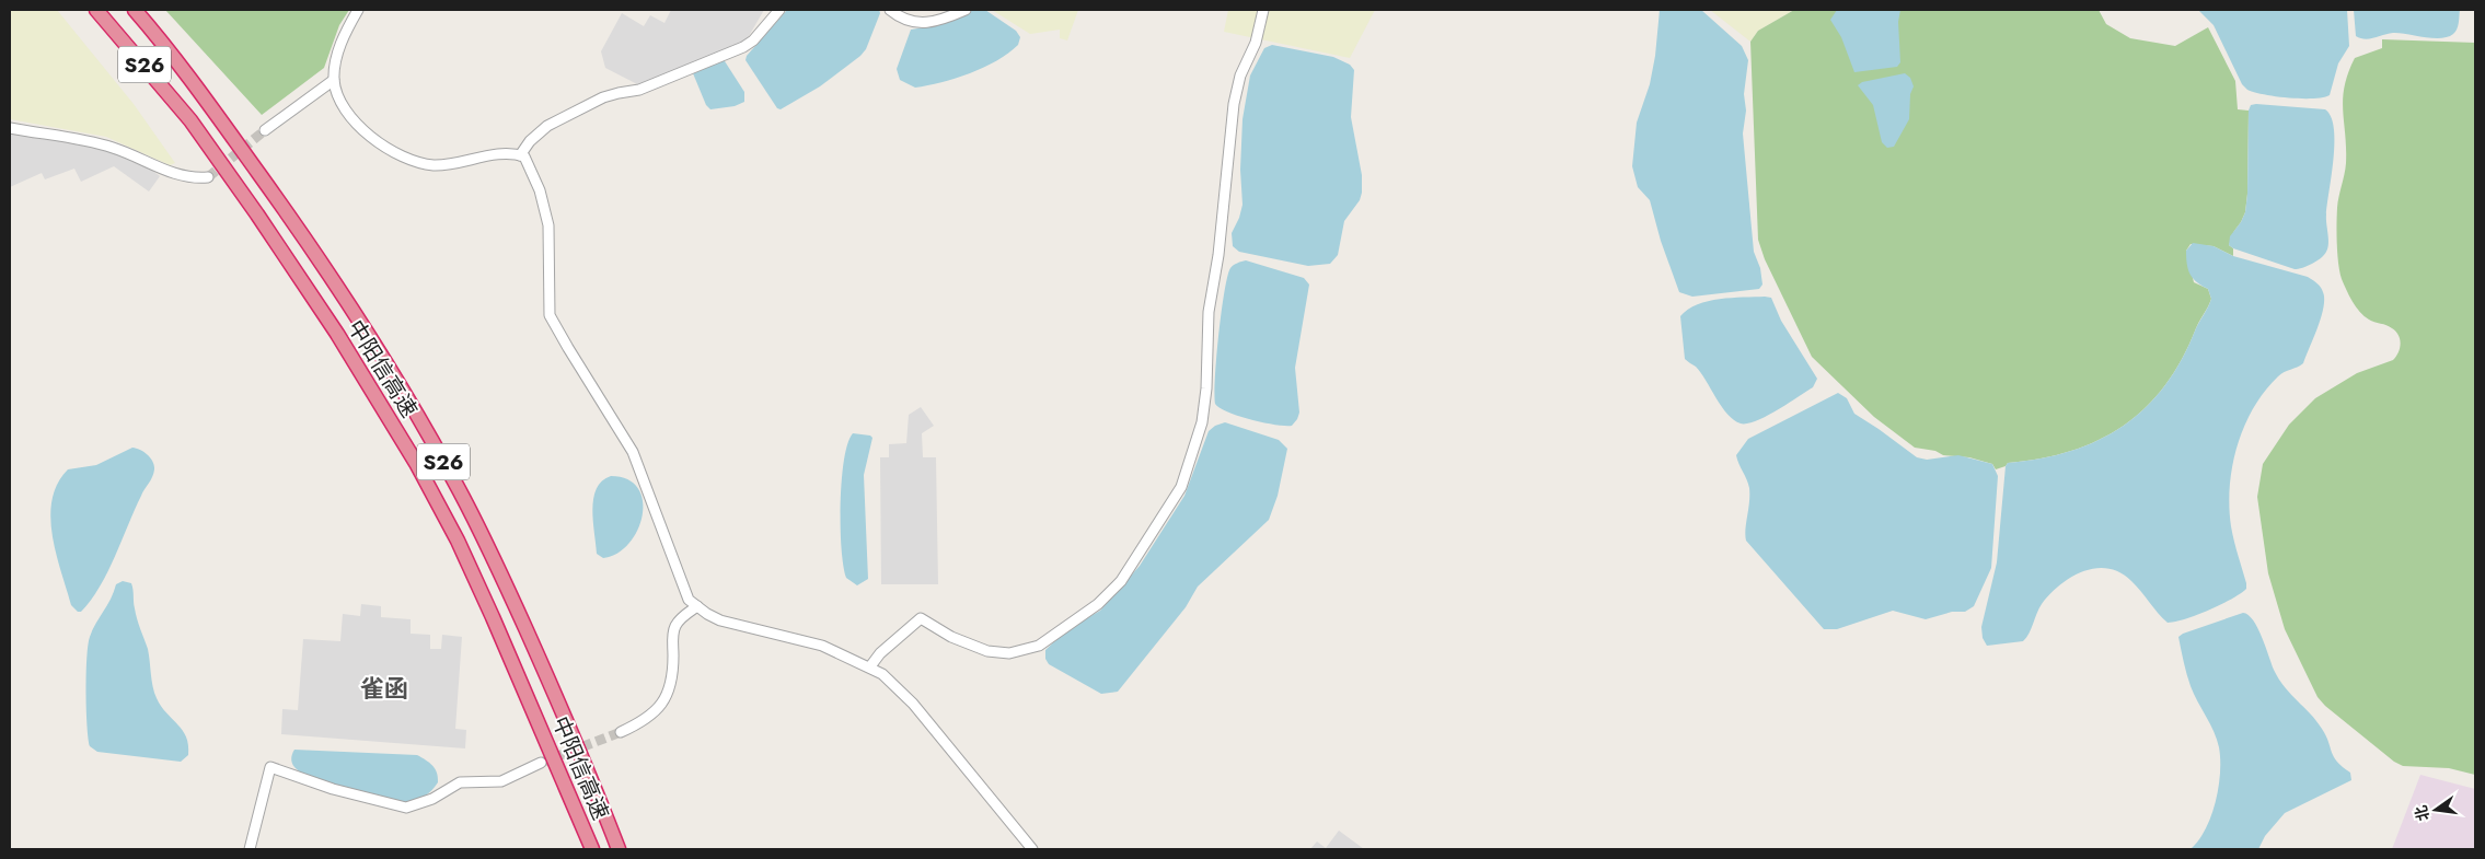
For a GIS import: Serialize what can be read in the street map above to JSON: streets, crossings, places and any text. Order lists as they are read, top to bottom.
{
  "streets": {
    "highway": ["S26", "中阳信高速"]
  },
  "districts": ["雀函"],
  "north": "left"
}
